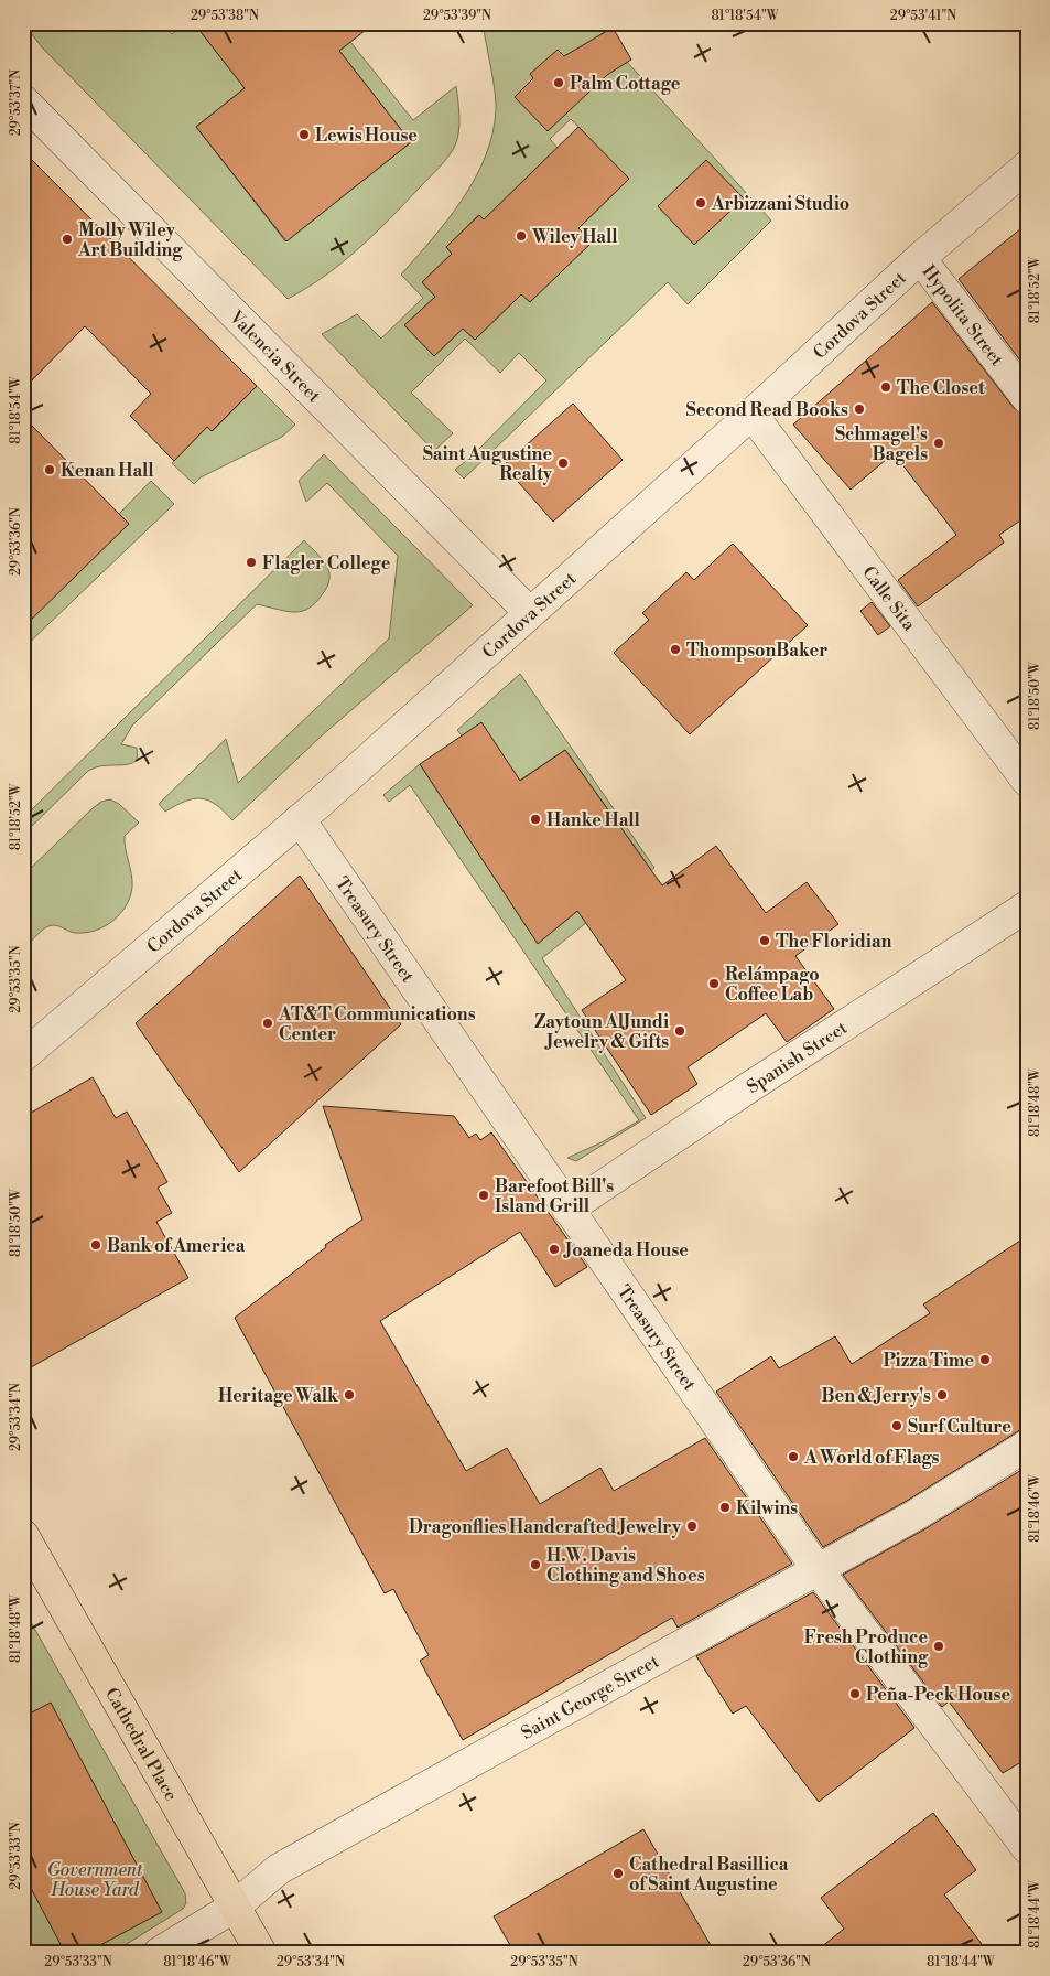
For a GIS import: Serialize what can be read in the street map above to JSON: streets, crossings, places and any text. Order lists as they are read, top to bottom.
{
  "streets": {
    "main road": ["Cathedral Place"],
    "street": [
      "Cordova Street",
      "Hypolita Street",
      "Valencia Street",
      "Calle Sita",
      "Treasury Street",
      "Spanish Street",
      "Saint George Street"
    ]
  },
  "crossings": [
    ["Cordova Street", "Hypolita Street"],
    ["Cordova Street", "Valencia Street"],
    ["Cordova Street", "Calle Sita"],
    ["Cordova Street", "Treasury Street"],
    ["Treasury Street", "Spanish Street"],
    ["Treasury Street", "Saint George Street"],
    ["Saint George Street", "Cathedral Place"]
  ],
  "parks": ["Government House Yard"],
  "places": [
    "Palm Cottage",
    "Lewis House",
    "Arbizzani Studio",
    "Wiley Hall",
    "Molly Wiley Art Building",
    "The Closet",
    "Second Read Books",
    "Schmagel's Bagels",
    "Saint Augustine Realty",
    "Kenan Hall",
    "Flagler College",
    "ThompsonBaker",
    "Hanke Hall",
    "The Floridian",
    "Relámpago Coffee Lab",
    "AT&T Communications Center",
    "Zaytoun AlJundi Jewelry & Gifts",
    "Barefoot Bill's Island Grill",
    "Bank of America",
    "Joaneda House",
    "Pizza Time",
    "Heritage Walk",
    "Ben & Jerry's",
    "Surf Culture",
    "A World of Flags",
    "Kilwins",
    "Dragonflies Handcrafted Jewelry",
    "H.W. Davis Clothing and Shoes",
    "Fresh Produce Clothing",
    "Peña-Peck House",
    "Cathedral Basillica of Saint Augustine"
  ],
  "coordinates": [
    "29°53'38\"N",
    "29°53'39\"N",
    "81°18'54\"W",
    "29°53'41\"N",
    "29°53'37\"N",
    "81°18'52\"W",
    "29°53'36\"N",
    "81°18'50\"W",
    "29°53'35\"N",
    "81°18'48\"W",
    "29°53'34\"N",
    "81°18'46\"W",
    "29°53'33\"N",
    "81°18'44\"W"
  ]
}
